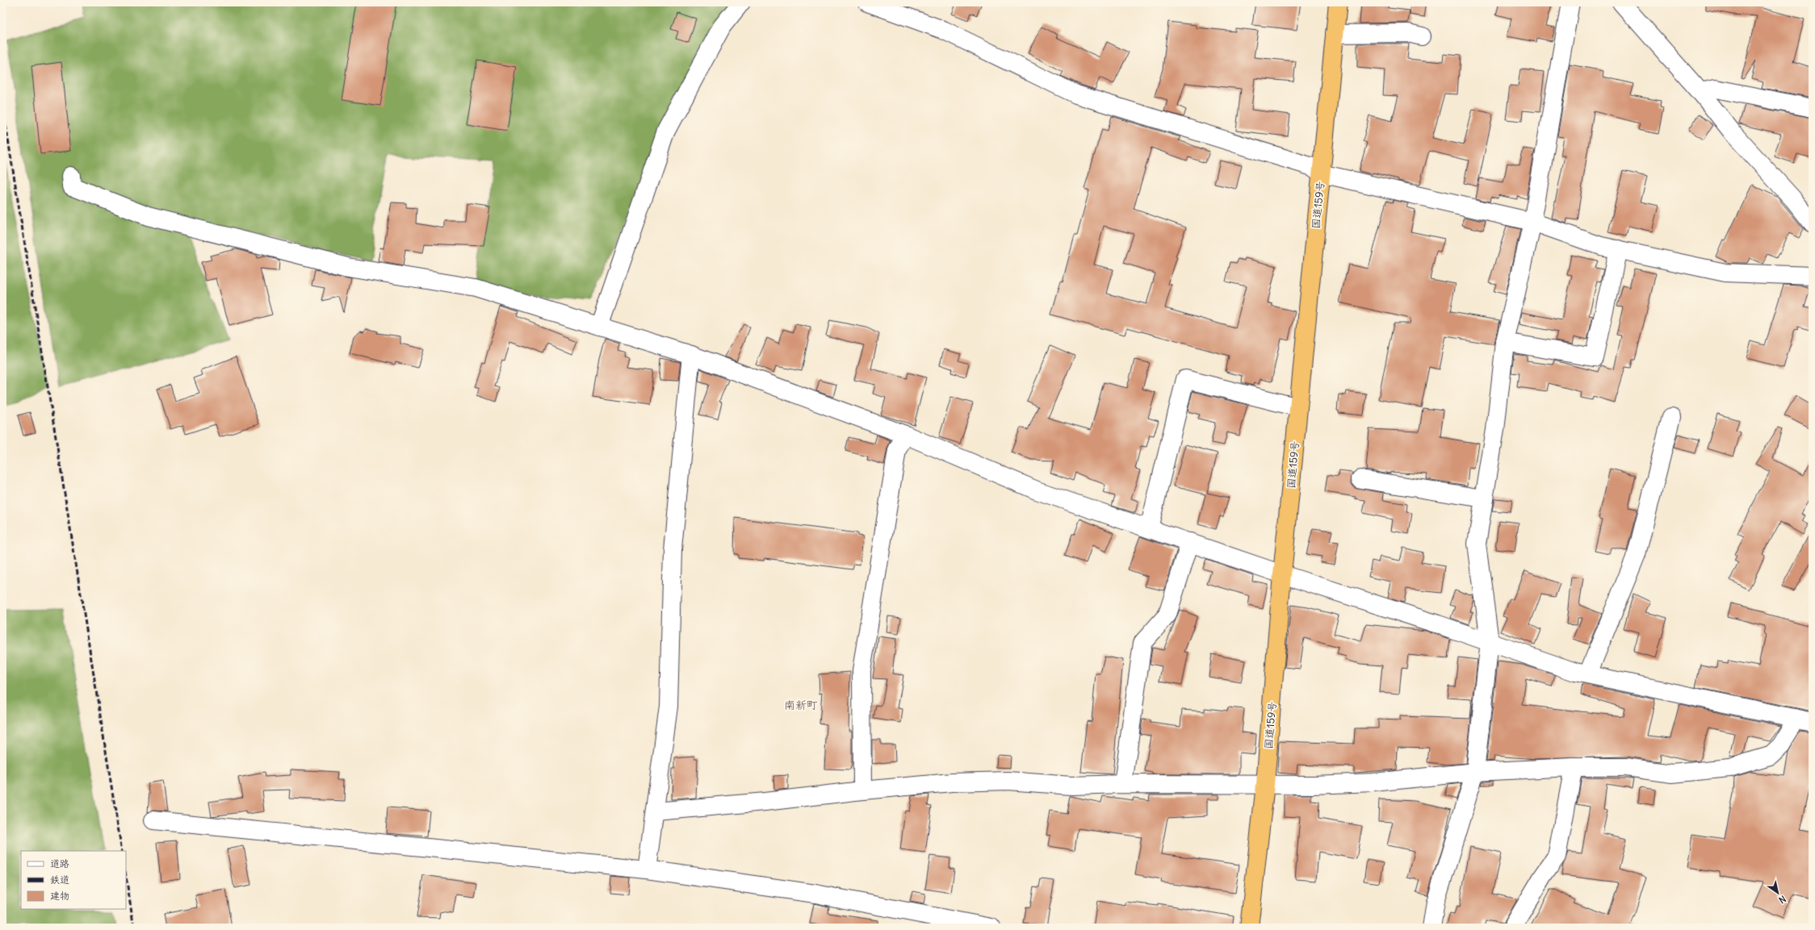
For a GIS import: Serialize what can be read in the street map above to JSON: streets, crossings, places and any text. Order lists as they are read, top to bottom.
{
  "streets": {
    "highway": ["国道159号"]
  },
  "districts": ["南新町"],
  "legend": ["道路", "鉄道", "建物"],
  "north": "bottom right"
}
